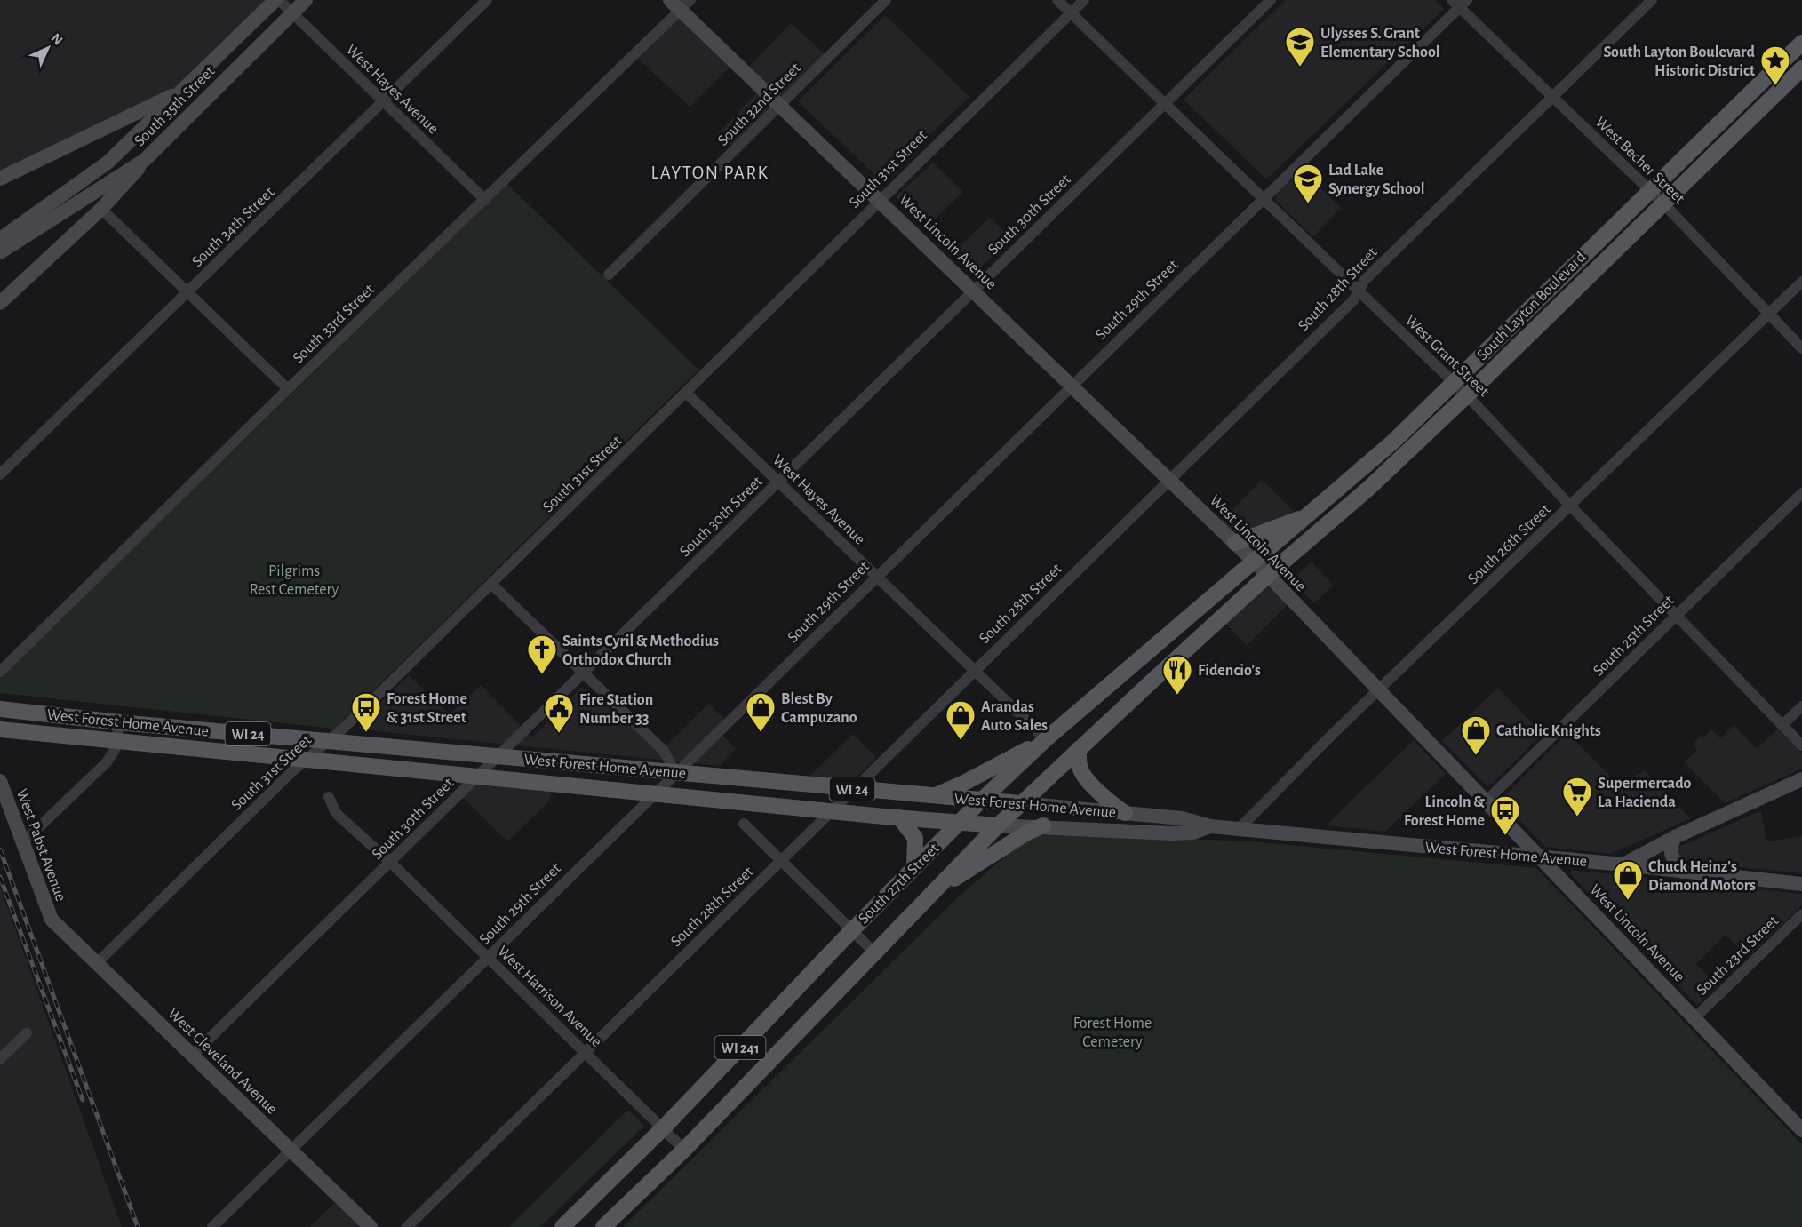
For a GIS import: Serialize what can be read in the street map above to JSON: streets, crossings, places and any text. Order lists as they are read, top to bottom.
{
  "streets": {
    "main road": [
      "South 35th Street",
      "West Lincoln Avenue",
      "South Layton Boulevard",
      "West Forest Home Avenue",
      "WI 24",
      "West Pabst Avenue",
      "South 27th Street",
      "WI 241",
      "West Cleveland Avenue"
    ],
    "street": [
      "West Hayes Avenue",
      "South 32nd Street",
      "West Becher Street",
      "South 31st Street",
      "South 30th Street",
      "South 34th Street",
      "South 28th Street",
      "South 29th Street",
      "South 33rd Street",
      "West Grant Street",
      "South 26th Street",
      "South 25th Street",
      "South 23rd Street",
      "West Harrison Avenue"
    ]
  },
  "crossings": [
    ["West Hayes Avenue", "South 35th Street"],
    ["West Hayes Avenue", "South 31st Street"],
    ["West Hayes Avenue", "South 30th Street"],
    ["West Hayes Avenue", "South 34th Street"],
    ["West Hayes Avenue", "South 28th Street"],
    ["West Hayes Avenue", "South 29th Street"],
    ["West Hayes Avenue", "South 33rd Street"],
    ["West Hayes Avenue", "South 27th Street"],
    ["South 32nd Street", "West Lincoln Avenue"],
    ["West Becher Street", "South 28th Street"],
    ["West Becher Street", "South 29th Street"],
    ["West Becher Street", "South Layton Boulevard"],
    ["West Becher Street", "South 26th Street"],
    ["South 31st Street", "West Lincoln Avenue"],
    ["South 31st Street", "West Grant Street"],
    ["South 31st Street", "West Forest Home Avenue"],
    ["South 31st Street", "West Cleveland Avenue"],
    ["South 30th Street", "West Lincoln Avenue"],
    ["South 30th Street", "West Grant Street"],
    ["South 30th Street", "West Forest Home Avenue"],
    ["South 30th Street", "West Harrison Avenue"],
    ["South 30th Street", "West Cleveland Avenue"],
    ["West Lincoln Avenue", "South 28th Street"],
    ["West Lincoln Avenue", "South 29th Street"],
    ["West Lincoln Avenue", "South Layton Boulevard"],
    ["West Lincoln Avenue", "South 33rd Street"],
    ["West Lincoln Avenue", "South 26th Street"],
    ["West Lincoln Avenue", "South 25th Street"],
    ["West Lincoln Avenue", "West Forest Home Avenue"],
    ["West Lincoln Avenue", "South 27th Street"],
    ["West Lincoln Avenue", "South 23rd Street"],
    ["South 28th Street", "West Grant Street"],
    ["South 28th Street", "West Forest Home Avenue"],
    ["South 28th Street", "West Harrison Avenue"],
    ["South 29th Street", "West Grant Street"],
    ["South 29th Street", "West Forest Home Avenue"],
    ["South 29th Street", "West Harrison Avenue"],
    ["South 29th Street", "West Cleveland Avenue"],
    ["South Layton Boulevard", "West Grant Street"],
    ["South Layton Boulevard", "South 27th Street"],
    ["West Grant Street", "South 26th Street"],
    ["West Grant Street", "South 25th Street"],
    ["South 26th Street", "West Forest Home Avenue"],
    ["West Forest Home Avenue", "South 27th Street"],
    ["West Pabst Avenue", "West Cleveland Avenue"],
    ["South 27th Street", "West Harrison Avenue"]
  ],
  "districts": ["LAYTON PARK"],
  "parks": ["Pilgrims Rest Cemetery", "Forest Home Cemetery"],
  "places": {
    "school or university": ["Ulysses S. Grant Elementary School", "Lad Lake Synergy School"],
    "place": ["South Layton Boulevard Historic District"],
    "church": ["Saints Cyril & Methodius Orthodox Church"],
    "restaurant": ["Fidencio’s"],
    "bus stop": ["Forest Home & 31st Street", "Lincoln & Forest Home"],
    "shop": [
      "Blest By Campuzano",
      "Arandas Auto Sales",
      "Catholic Knights",
      "Chuck Heinz's Diamond Motors"
    ],
    "public building": ["Fire Station Number 33"],
    "supermarket": ["Supermercado La Hacienda"]
  },
  "north": "top right"
}
